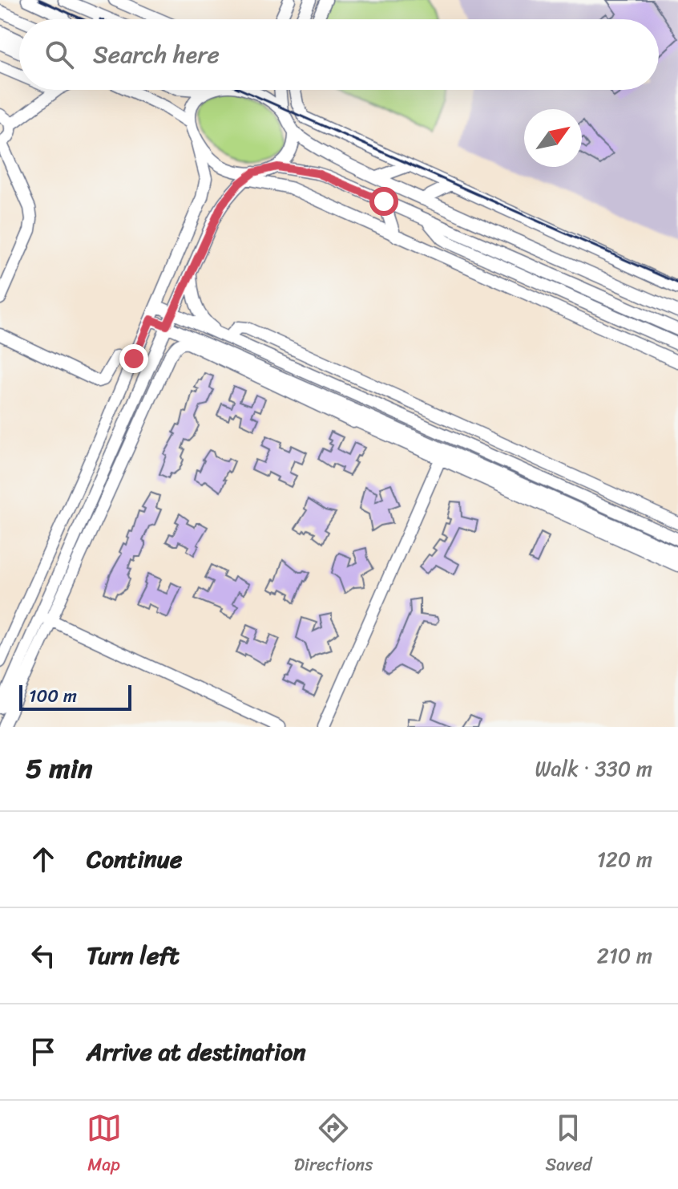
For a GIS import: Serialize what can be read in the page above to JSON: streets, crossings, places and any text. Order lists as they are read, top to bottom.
{
  "scale_bar": "100 m",
  "north": "top right",
  "page": {
    "search": "Search here",
    "scale": "100 m",
    "heading": ["5 min", "Walk · 330 m"],
    "list": [
      ["Continue", "120 m"],
      ["Turn left", "210 m"],
      "Arrive at destination"
    ],
    "nav": ["Map", "Directions", "Saved"]
  }
}
